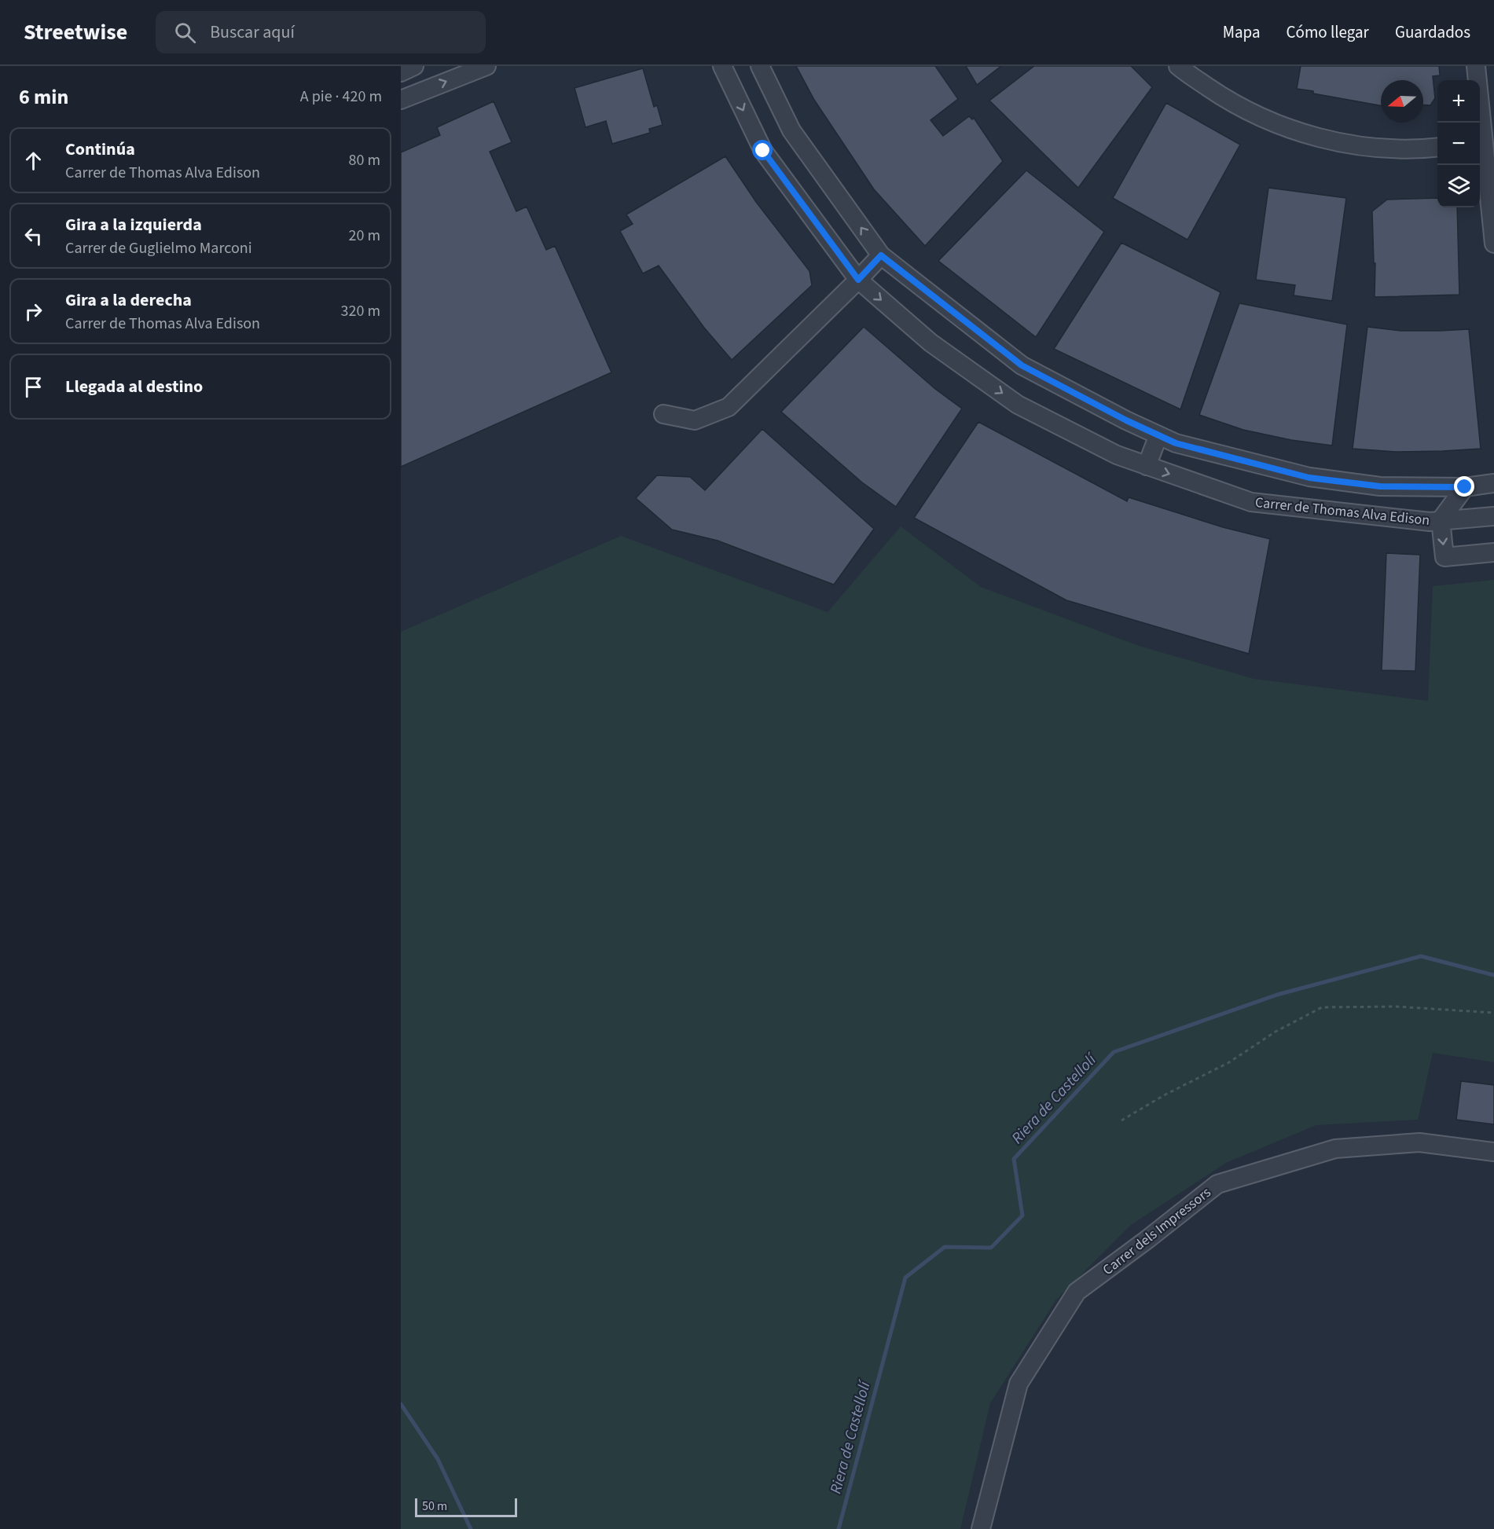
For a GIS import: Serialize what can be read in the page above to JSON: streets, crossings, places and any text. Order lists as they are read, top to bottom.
{
  "streets": {
    "street": ["Carrer de Thomas Alva Edison", "Carrer dels Impressors"]
  },
  "water": ["Riera de Castellolí"],
  "scale_bar": "50 m",
  "north": "left",
  "page": {
    "header": "Streetwise",
    "search": "Buscar aquí",
    "nav": ["Mapa", "Cómo llegar", "Guardados"],
    "heading": ["6 min", "A pie · 420 m"],
    "map_buttons": ["+", "−"],
    "list": [
      ["Continúa", "Carrer de Thomas Alva Edison", "80 m"],
      ["Gira a la izquierda", "Carrer de Guglielmo Marconi", "20 m"],
      ["Gira a la derecha", "Carrer de Thomas Alva Edison", "320 m"],
      "Llegada al destino"
    ],
    "scale": "50 m"
  }
}
